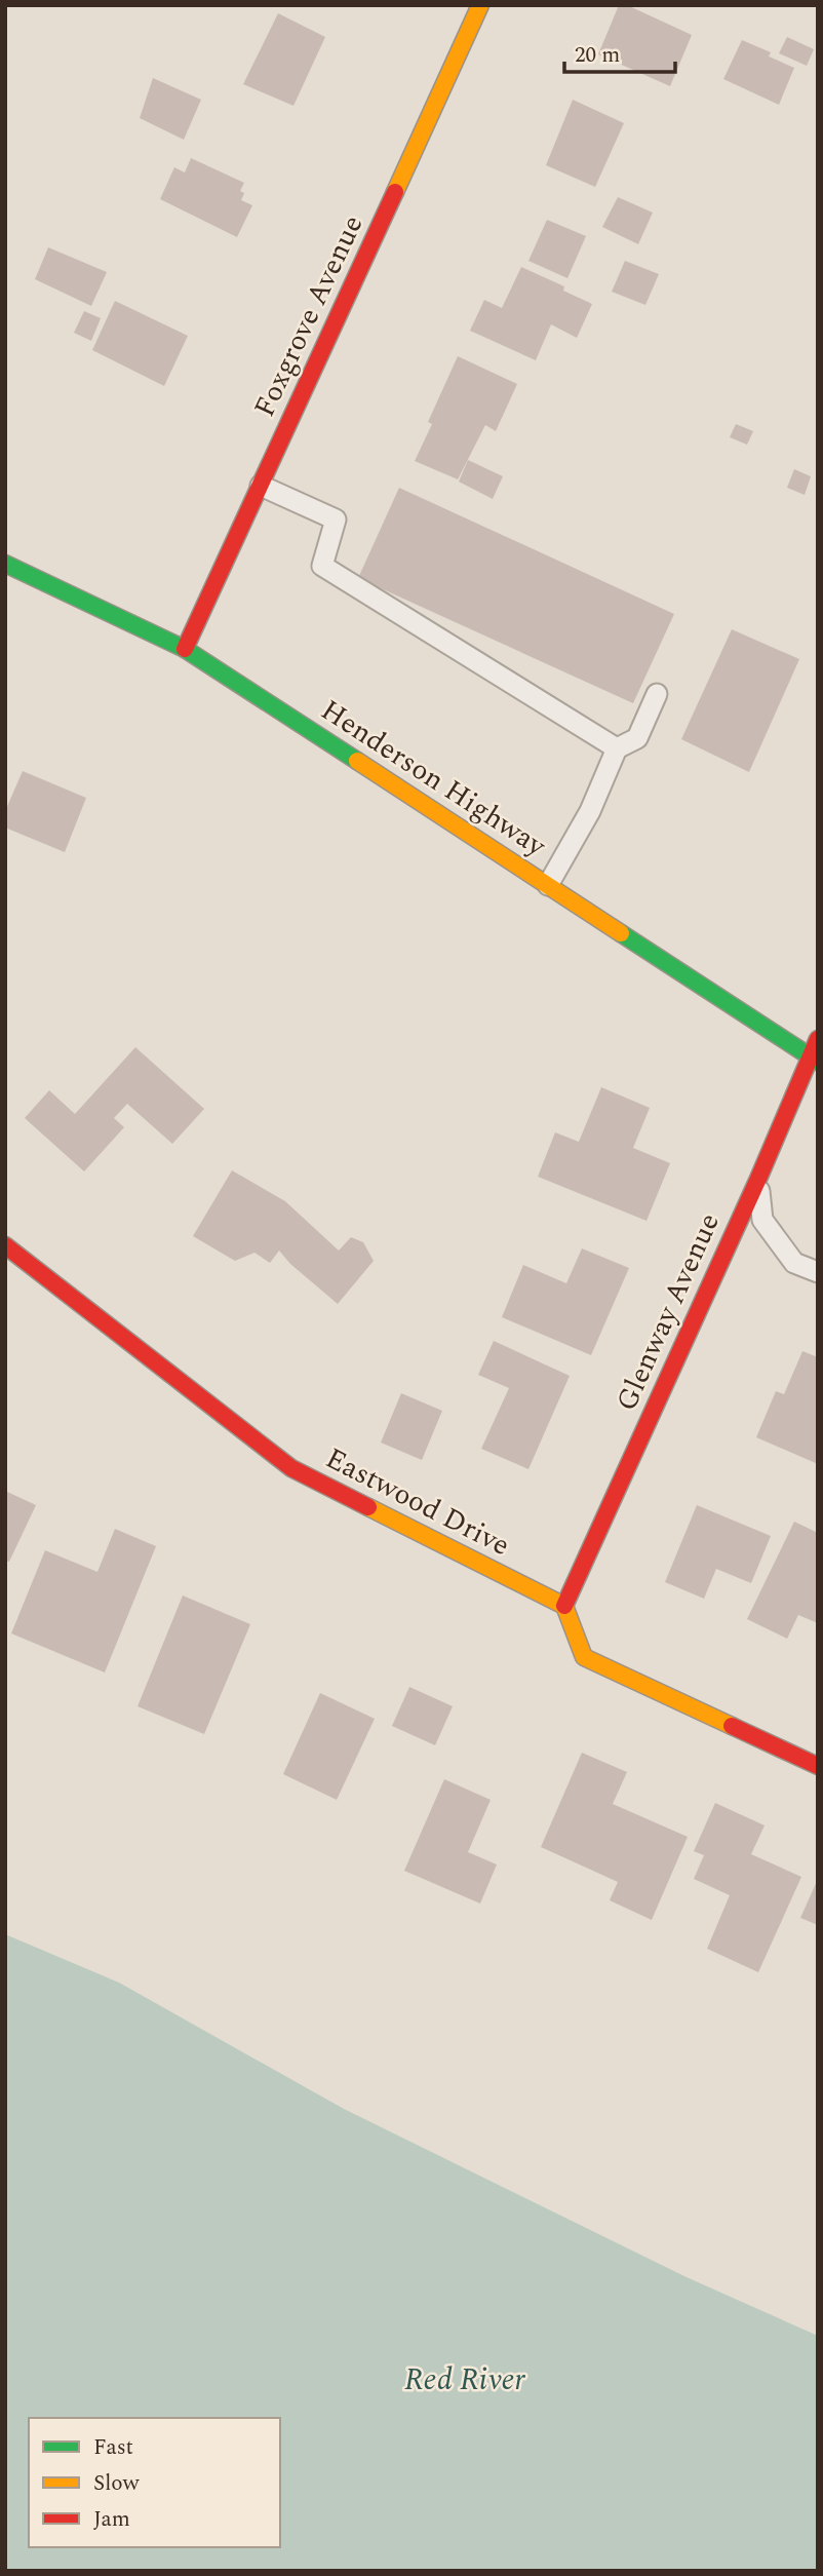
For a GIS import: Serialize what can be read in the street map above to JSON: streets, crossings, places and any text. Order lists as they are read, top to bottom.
{
  "streets": {
    "street": [
      "Foxgrove Avenue",
      "Henderson Highway",
      "Glenway Avenue",
      "Eastwood Drive"
    ]
  },
  "crossings": [
    ["Foxgrove Avenue", "Henderson Highway"],
    ["Henderson Highway", "Glenway Avenue"],
    ["Glenway Avenue", "Eastwood Drive"]
  ],
  "water": ["Red River"],
  "legend": ["Fast", "Slow", "Jam"],
  "scale_bar": "20 m"
}
